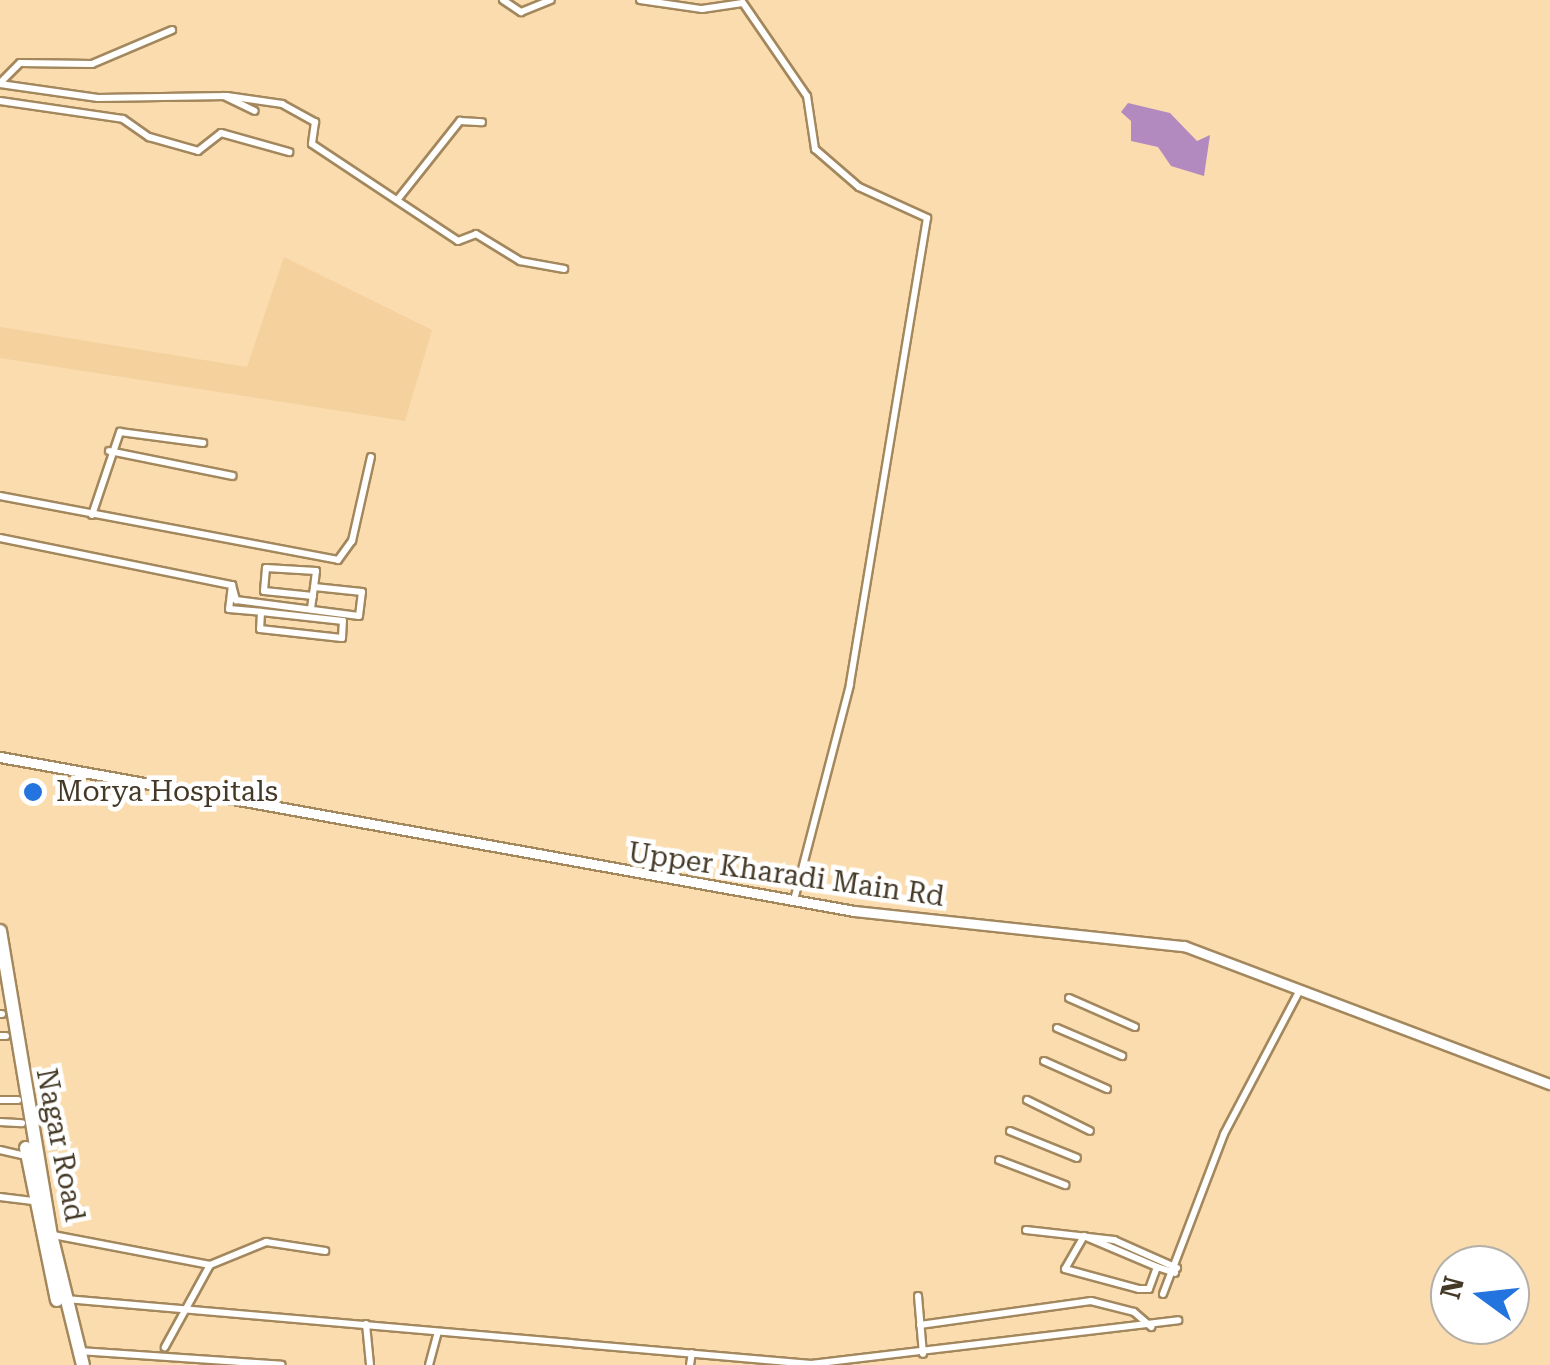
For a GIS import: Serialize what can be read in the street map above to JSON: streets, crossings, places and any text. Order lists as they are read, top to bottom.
{
  "streets": {
    "highway": ["Nagar Road"],
    "street": ["Upper Kharadi Main Rd"]
  },
  "places": ["Morya Hospitals"],
  "north": "left"
}
